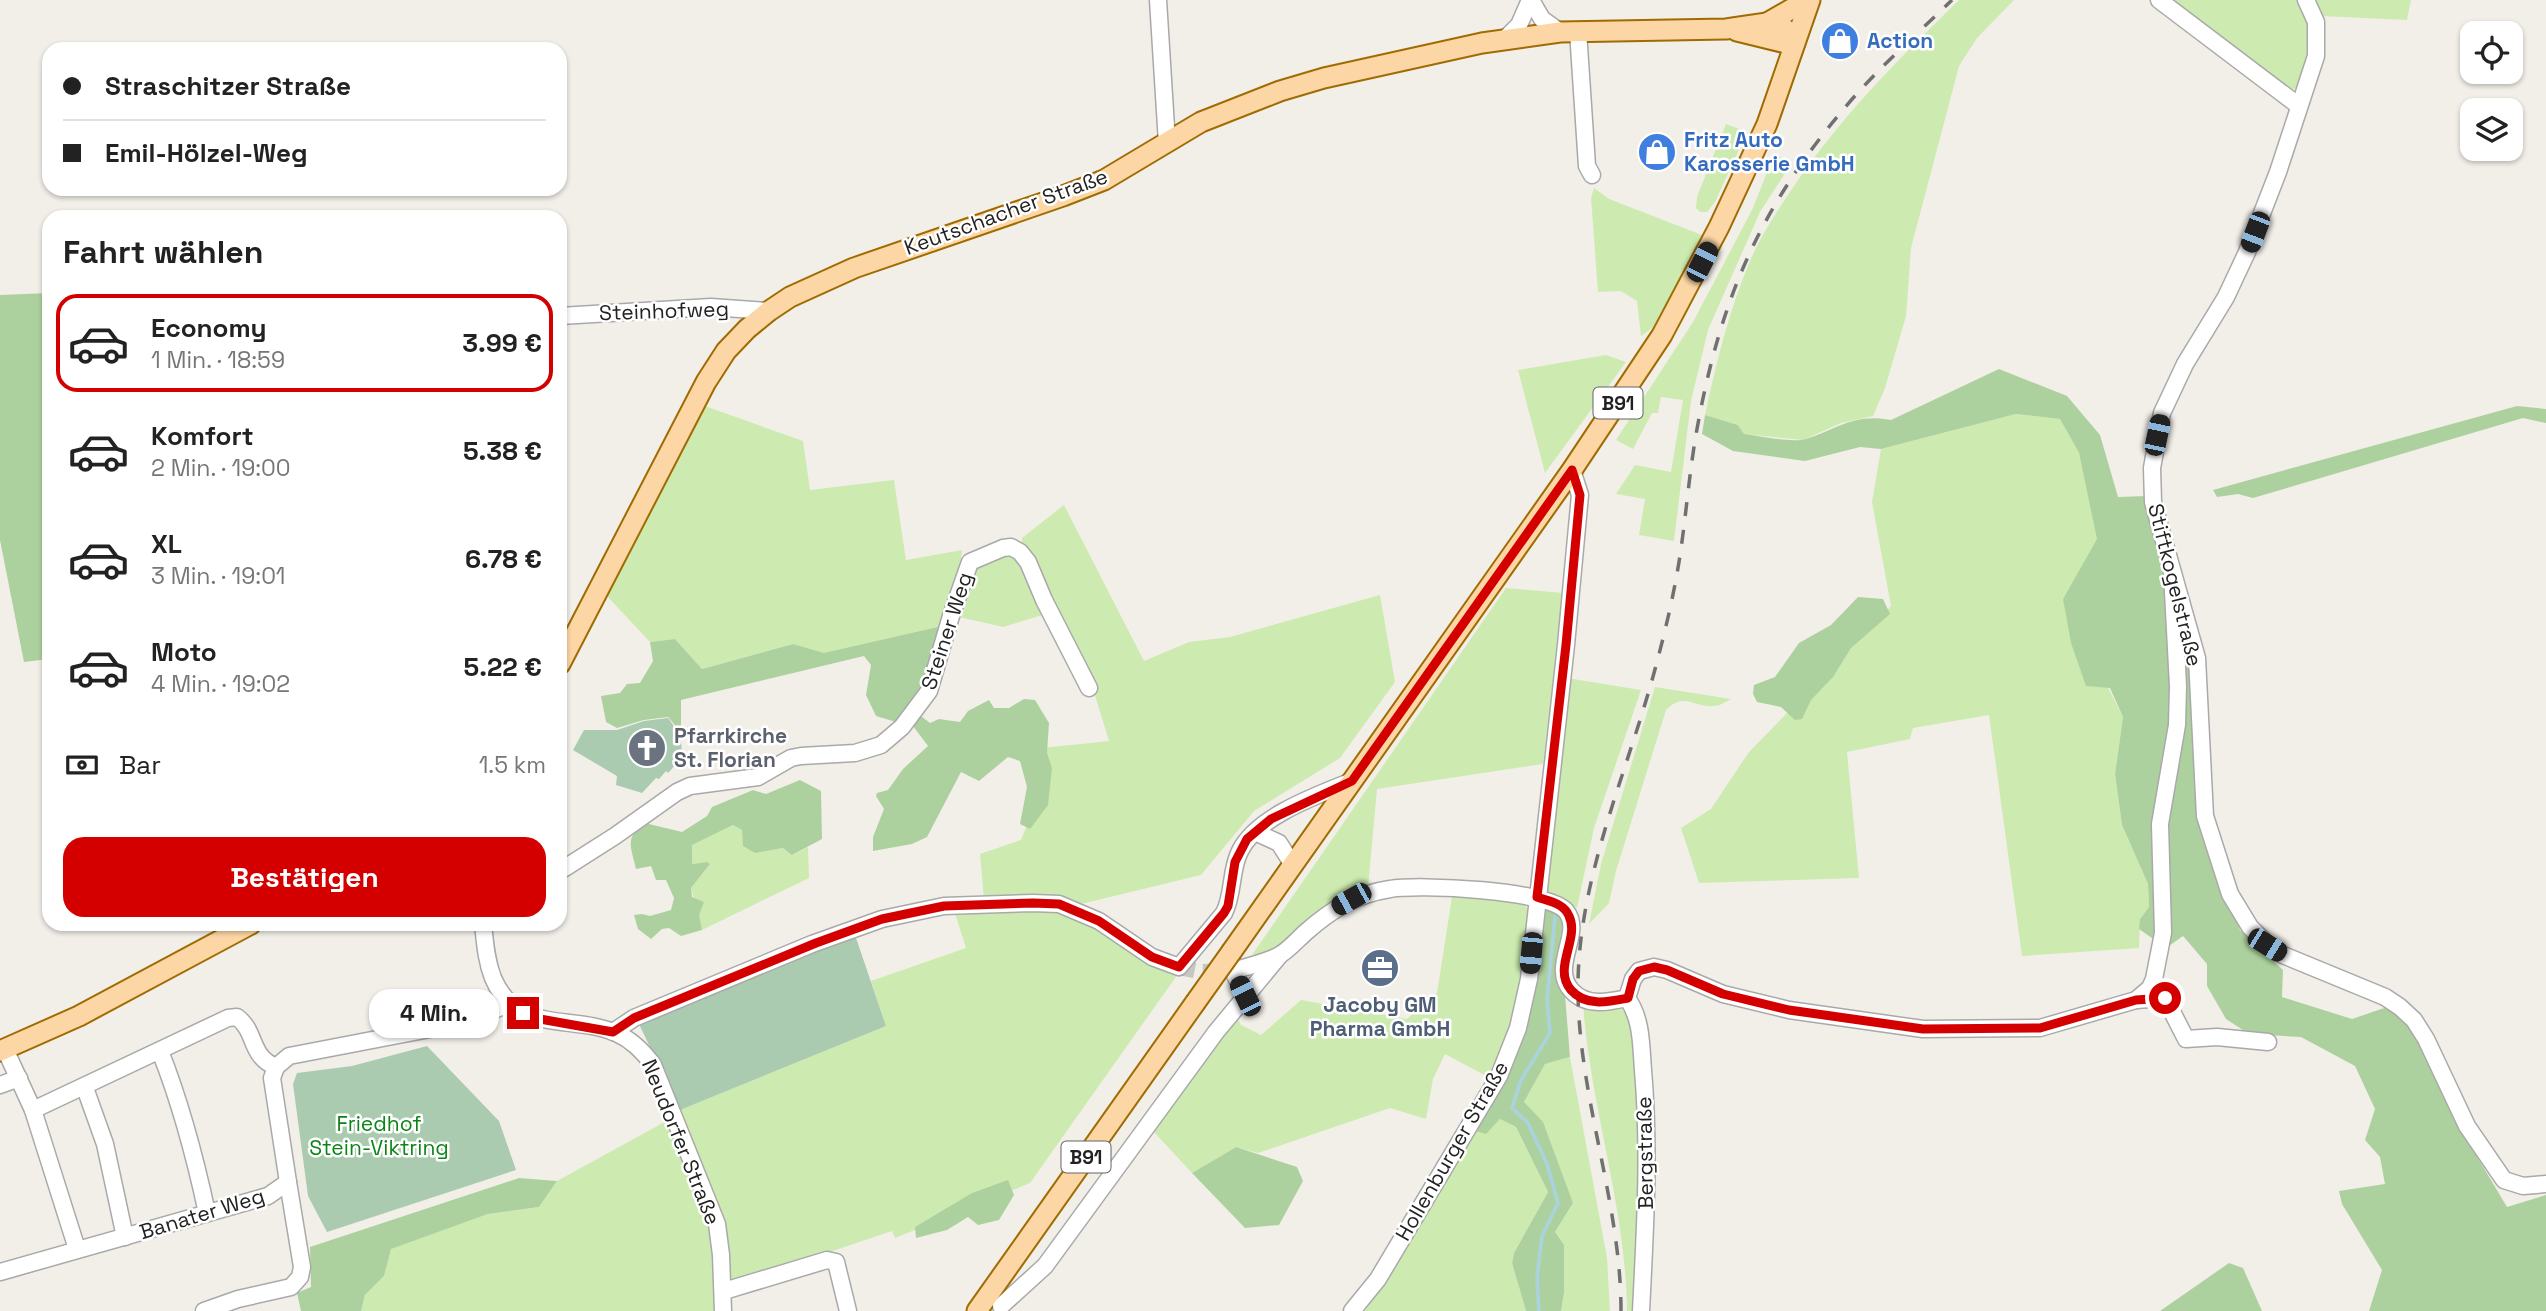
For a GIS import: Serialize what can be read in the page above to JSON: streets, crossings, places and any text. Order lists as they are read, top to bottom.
{
  "streets": {
    "main road": ["Keutschacher Straße", "B91"],
    "street": [
      "Steinhofweg",
      "Stiftkogelstraße",
      "Steiner Weg",
      "Neudorfer Straße",
      "Hollenburger Straße",
      "Bergstraße",
      "Banater Weg"
    ]
  },
  "crossings": [
    ["Keutschacher Straße", "Steinhofweg"],
    ["B91", "Hollenburger Straße"]
  ],
  "parks": ["Friedhof Stein-Viktring"],
  "places": {
    "shop": ["Action", "Fritz Auto Karosserie GmbH"],
    "church": ["Pfarrkirche St. Florian"],
    "office": ["Jacoby GM Pharma GmbH"]
  },
  "page": {
    "banner": ["Straschitzer Straße", "Emil-Hölzel-Weg"],
    "heading": "Fahrt wählen",
    "list": [
      {
        "name": "Economy",
        "note": "1 Min. · 18:59",
        "value": "3.99 €"
      },
      {
        "name": "Komfort",
        "note": "2 Min. · 19:00",
        "value": "5.38 €"
      },
      {
        "name": "XL",
        "note": "3 Min. · 19:01",
        "value": "6.78 €"
      },
      {
        "name": "Moto",
        "note": "4 Min. · 19:02",
        "value": "5.22 €"
      }
    ],
    "pay": ["Bar", "1.5 km"],
    "buttons": "Bestätigen",
    "bubble": "4 Min."
  }
}
